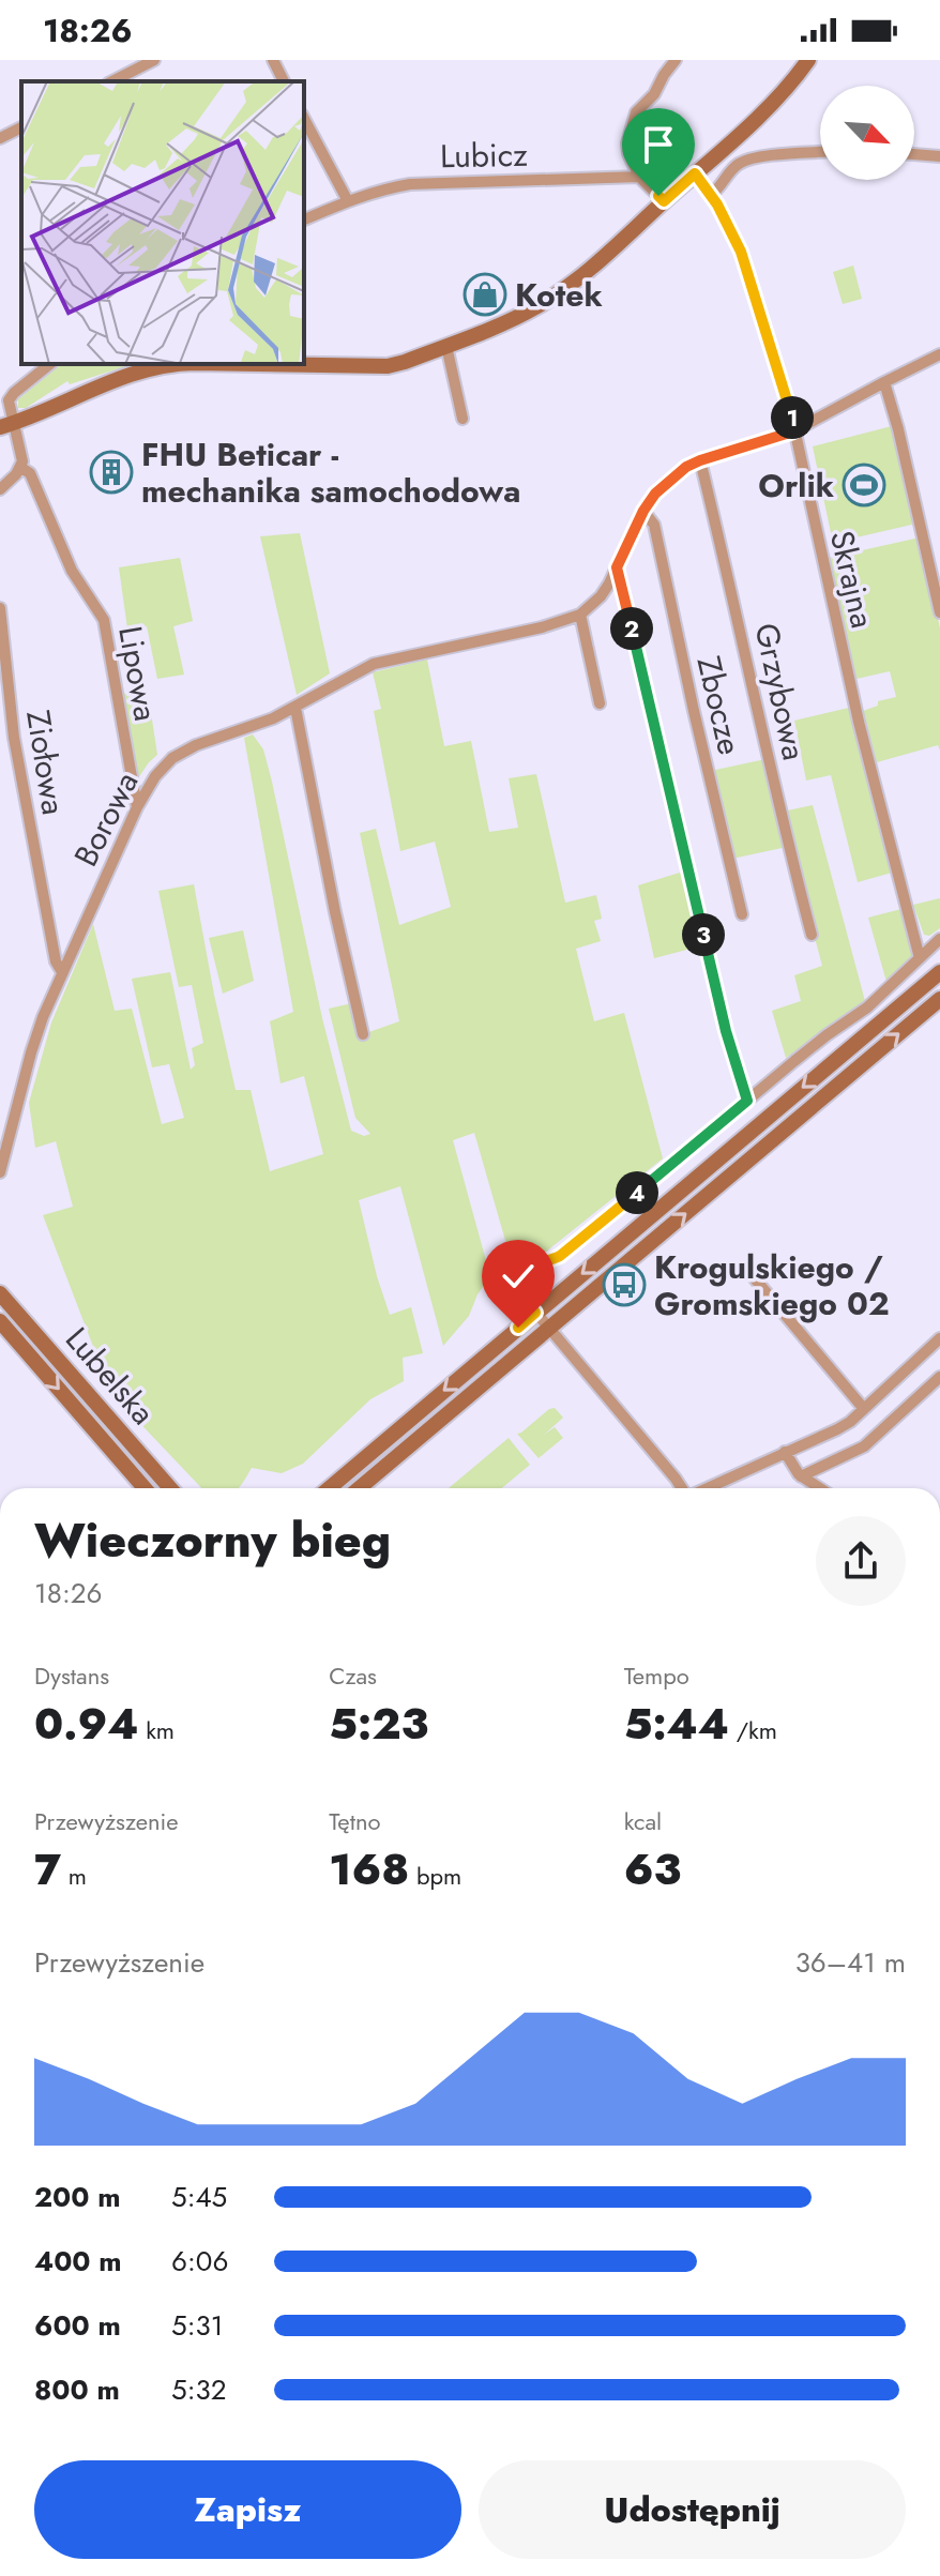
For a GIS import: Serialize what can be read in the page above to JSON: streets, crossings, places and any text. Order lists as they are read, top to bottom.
{
  "streets": {
    "main road": ["Lubelska"],
    "street": [
      "Lubicz",
      "Skrajna",
      "Lipowa",
      "Grzybowa",
      "Zbocze",
      "Ziołowa",
      "Borowa"
    ]
  },
  "crossings": [
    ["Lipowa", "Borowa"],
    ["Ziołowa", "Borowa"]
  ],
  "places": {
    "shop": ["Kotek"],
    "building": ["FHU Beticar - mechanika samochodowa"],
    "sports": ["Orlik"],
    "bus stop": ["Krogulskiego / Gromskiego 02"]
  },
  "north": "bottom right",
  "page": {
    "status": "18:26",
    "pins": [
      "1",
      "2",
      "3",
      "4"
    ],
    "heading": ["Wieczorny bieg", "18:26"],
    "stats": [
      ["Dystans", "0.94 km"],
      ["Czas", "5:23"],
      ["Tempo", "5:44 /km"],
      ["Przewyższenie", "7 m"],
      ["Tętno", "168 bpm"],
      ["kcal", "63"]
    ],
    "chart": ["Przewyższenie", "36–41 m"],
    "list": [
      {
        "name": "200 m",
        "note": "5:45"
      },
      {
        "name": "400 m",
        "note": "6:06"
      },
      {
        "name": "600 m",
        "note": "5:31"
      },
      {
        "name": "800 m",
        "note": "5:32"
      }
    ],
    "buttons": ["Zapisz", "Udostępnij"]
  }
}
